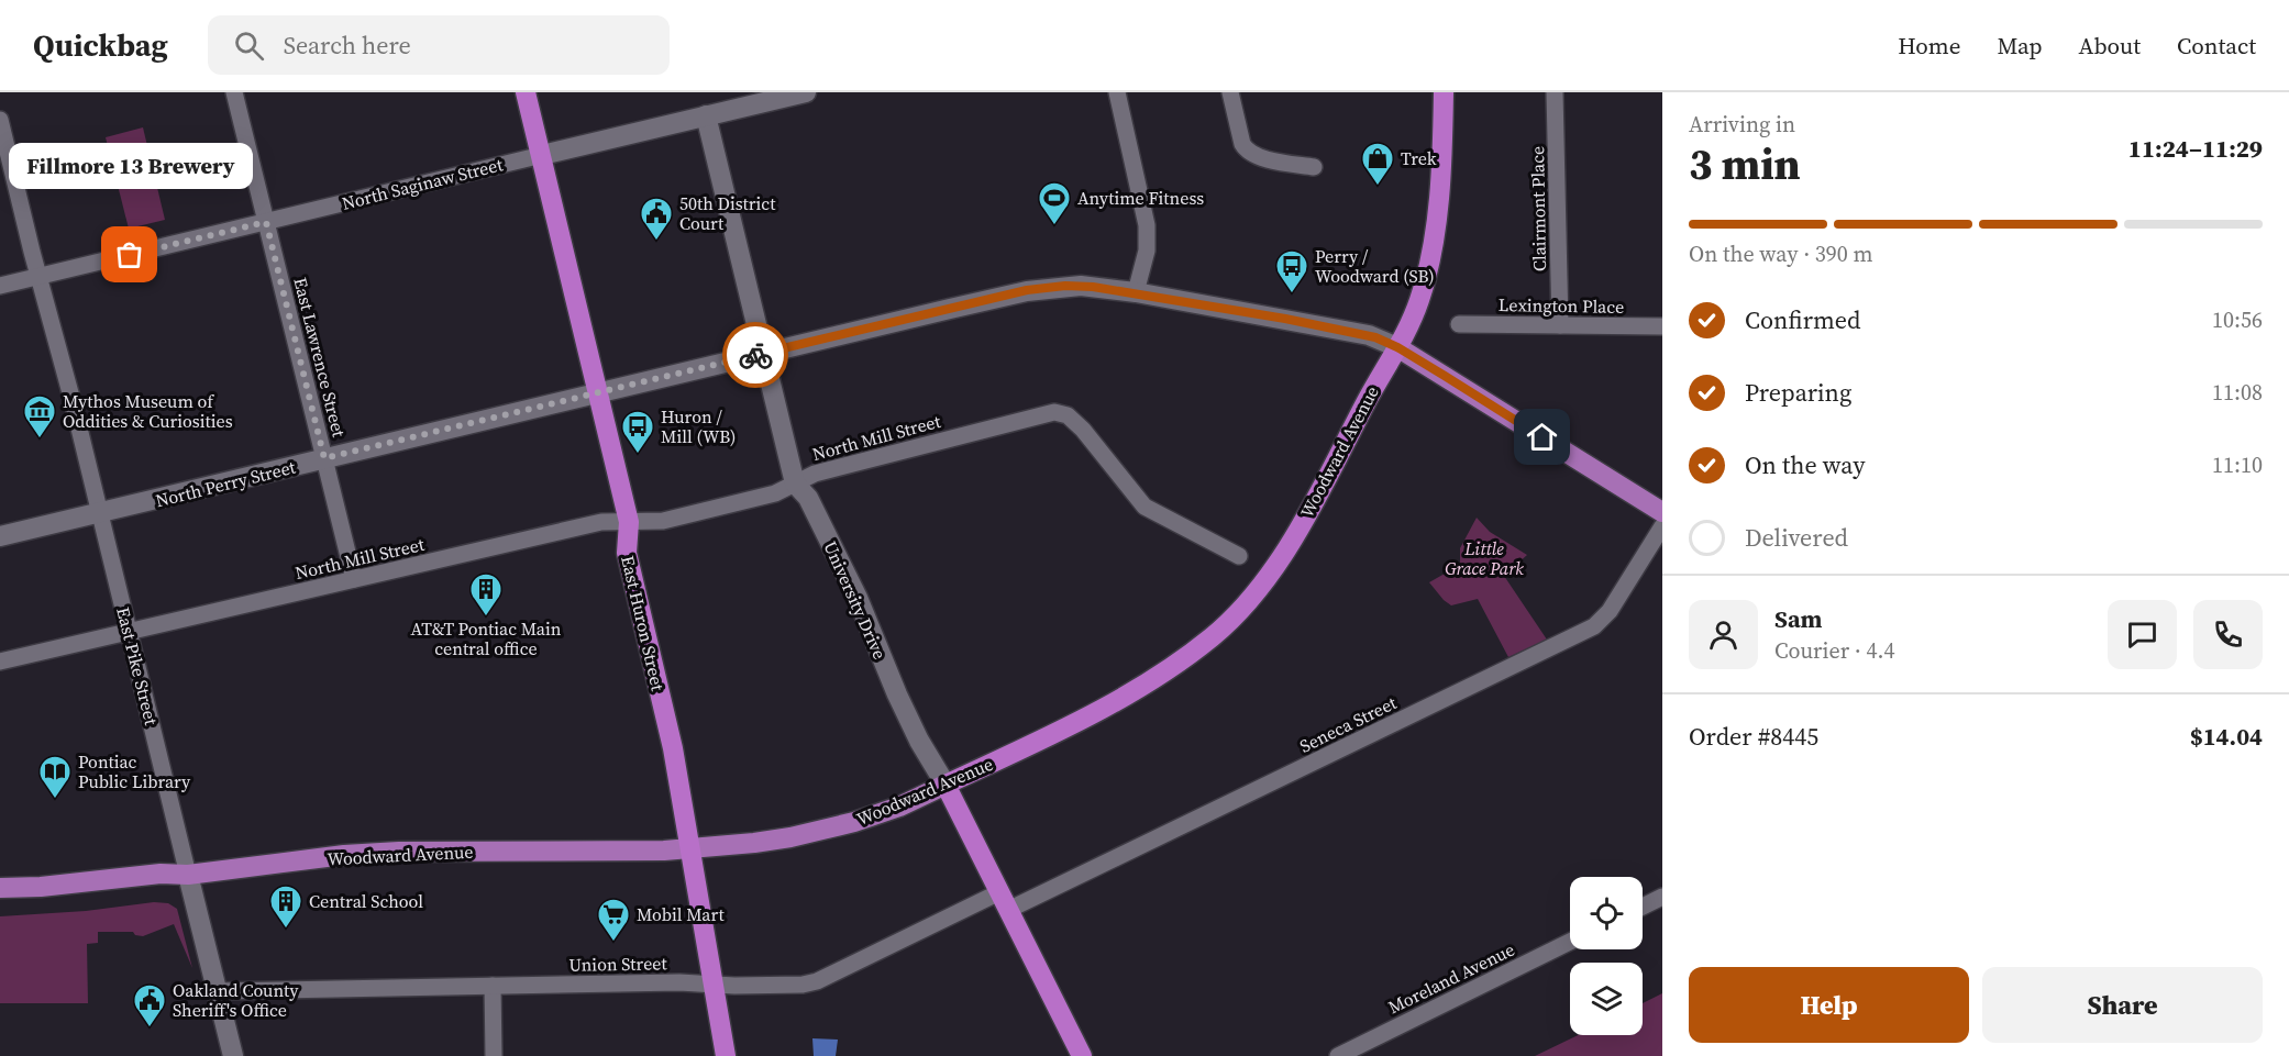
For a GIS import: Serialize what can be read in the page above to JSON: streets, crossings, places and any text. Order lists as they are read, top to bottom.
{
  "streets": {
    "highway": ["Woodward Avenue", "University Drive", "East Huron Street"],
    "main road": ["North Perry Street"],
    "street": [
      "North Saginaw Street",
      "Clairmont Place",
      "Lexington Place",
      "East Lawrence Street",
      "North Mill Street",
      "East Pike Street",
      "Seneca Street",
      "Union Street",
      "Moreland Avenue"
    ]
  },
  "crossings": [
    ["North Saginaw Street", "East Lawrence Street"],
    ["North Saginaw Street", "University Drive"],
    ["North Saginaw Street", "East Huron Street"],
    ["North Saginaw Street", "East Pike Street"],
    ["Clairmont Place", "Lexington Place"],
    ["East Lawrence Street", "North Mill Street"],
    ["East Lawrence Street", "North Perry Street"],
    ["North Mill Street", "University Drive"],
    ["North Mill Street", "East Huron Street"],
    ["North Mill Street", "East Pike Street"],
    ["Woodward Avenue", "North Perry Street"],
    ["Woodward Avenue", "University Drive"],
    ["Woodward Avenue", "East Huron Street"],
    ["Woodward Avenue", "East Pike Street"],
    ["North Perry Street", "University Drive"],
    ["North Perry Street", "East Huron Street"],
    ["North Perry Street", "East Pike Street"],
    ["University Drive", "Seneca Street"],
    ["University Drive", "Union Street"],
    ["East Huron Street", "Union Street"],
    ["East Pike Street", "Union Street"],
    ["Seneca Street", "Union Street"]
  ],
  "parks": ["Little Grace Park"],
  "places": {
    "shop": ["Trek"],
    "sports": ["Anytime Fitness"],
    "public building": ["50th District Court", "Oakland County Sheriff's Office"],
    "other": ["Fillmore 13 Brewery"],
    "bus stop": ["Perry / Woodward (SB)", "Huron / Mill (WB)"],
    "museum": ["Mythos Museum of Oddities & Curiosities"],
    "building": ["AT&T Pontiac Main central office", "Central School"],
    "library": ["Pontiac Public Library"],
    "supermarket": ["Mobil Mart"]
  },
  "page": {
    "header": "Quickbag",
    "search": "Search here",
    "nav": [
      "Home",
      "Map",
      "About",
      "Contact"
    ],
    "heading": ["3 min", "Arriving in", "11:24–11:29"],
    "panel": [
      "Sam",
      "Courier · 4.4",
      "Order #8445",
      "$14.04"
    ],
    "bubble": "Fillmore 13 Brewery",
    "bar": "On the way · 390 m",
    "list": [
      ["Confirmed", "10:56"],
      ["Preparing", "11:08"],
      ["On the way", "11:10"],
      "Delivered"
    ],
    "buttons": ["Help", "Share"]
  }
}
